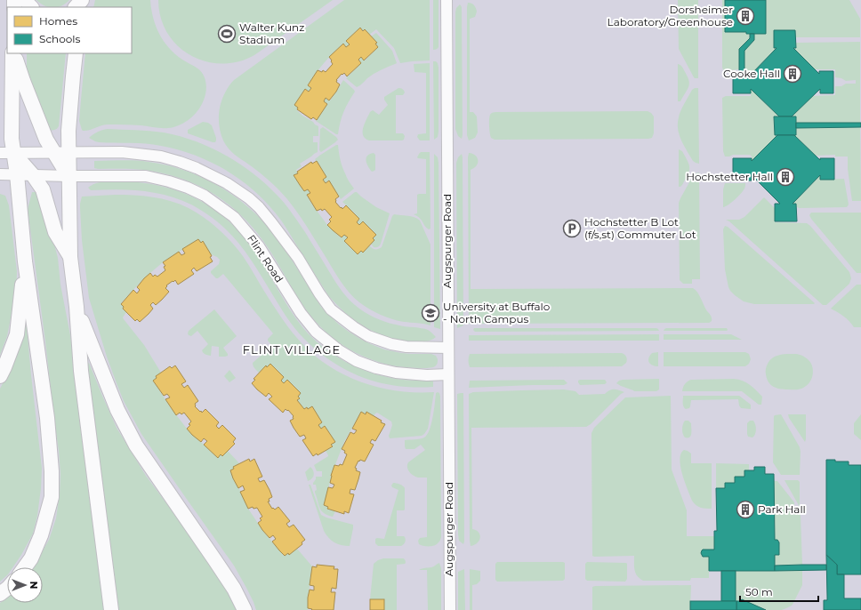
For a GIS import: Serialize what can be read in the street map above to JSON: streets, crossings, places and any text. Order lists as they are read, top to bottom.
{
  "streets": {
    "street": ["Augspurger Road", "Flint Road"]
  },
  "crossings": [
    ["Augspurger Road", "Flint Road"]
  ],
  "districts": ["FLINT VILLAGE"],
  "places": {
    "building": [
      "Dorsheimer Laboratory/Greenhouse",
      "Cooke Hall",
      "Hochstetter Hall",
      "Park Hall"
    ],
    "sports": ["Walter Kunz Stadium"],
    "parking": ["Hochstetter B Lot (f/s,st) Commuter Lot"],
    "school or university": ["University at Buffalo - North Campus"]
  },
  "legend": ["Homes", "Schools"],
  "scale_bar": "50 m",
  "north": "right"
}
